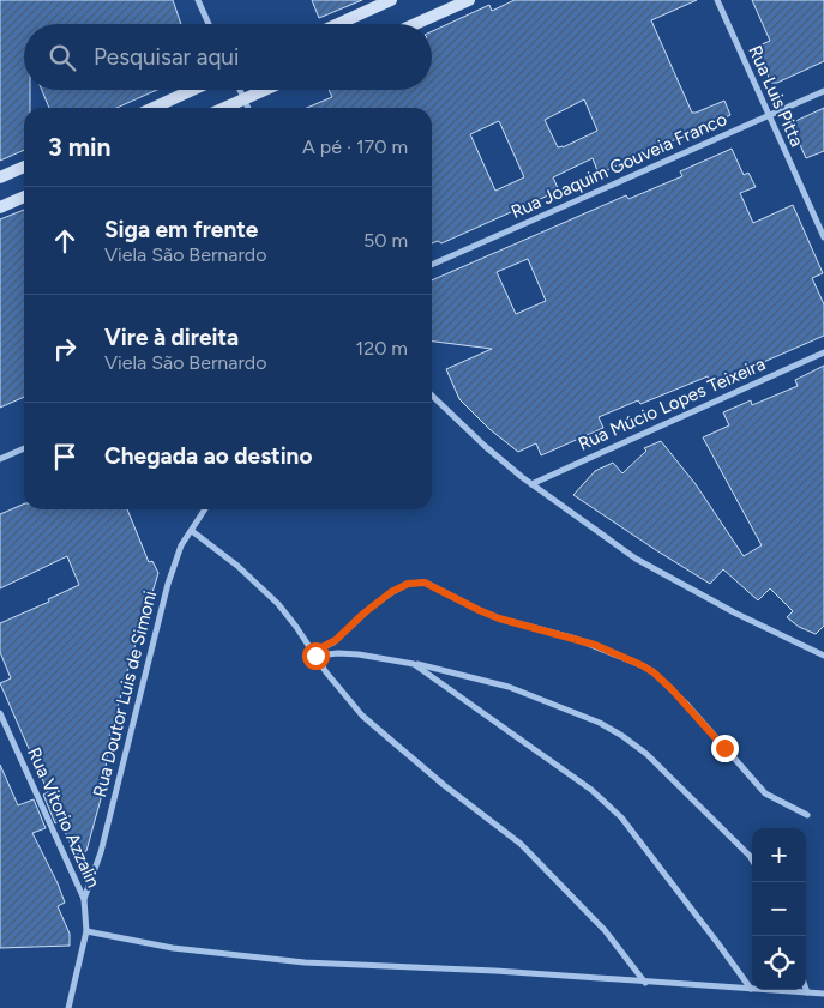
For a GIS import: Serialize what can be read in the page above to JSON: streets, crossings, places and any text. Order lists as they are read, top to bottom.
{
  "streets": {
    "street": [
      "Rua Luis Pitta",
      "Rua Joaquim Gouveia Franco",
      "Rua Múcio Lopes Teixeira",
      "Rua Doutor Luis de Simoni",
      "Rua Vitorio Azzalin"
    ]
  },
  "crossings": [
    ["Rua Luis Pitta", "Rua Joaquim Gouveia Franco"],
    ["Rua Doutor Luis de Simoni", "Rua Vitorio Azzalin"]
  ],
  "page": {
    "search": "Pesquisar aqui",
    "heading": ["3 min", "A pé · 170 m"],
    "list": [
      ["Siga em frente", "Viela São Bernardo", "50 m"],
      ["Vire à direita", "Viela São Bernardo", "120 m"],
      "Chegada ao destino"
    ],
    "map_buttons": ["+", "−"]
  }
}
